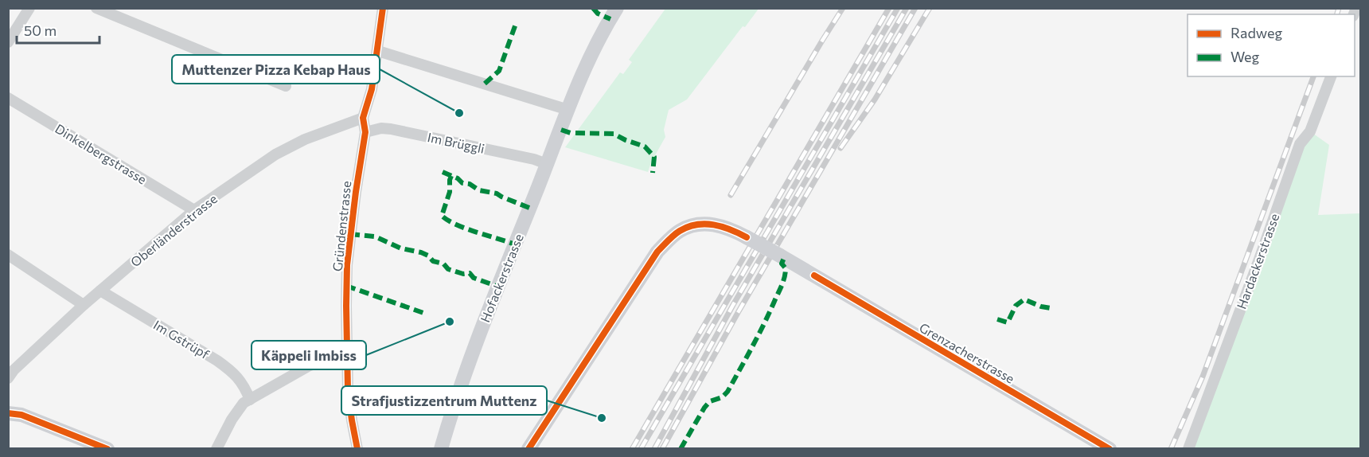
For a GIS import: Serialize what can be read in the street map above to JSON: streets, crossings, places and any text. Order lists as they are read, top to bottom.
{
  "streets": {
    "street": [
      "Im Brüggli",
      "Dinkelbergstrasse",
      "Gründenstrasse",
      "Oberländerstrasse",
      "Hardackerstrasse",
      "Hofackerstrasse",
      "Im Gstrüpf",
      "Grenzacherstrasse"
    ]
  },
  "crossings": [
    ["Im Brüggli", "Gründenstrasse"],
    ["Im Brüggli", "Hofackerstrasse"],
    ["Dinkelbergstrasse", "Oberländerstrasse"],
    ["Gründenstrasse", "Oberländerstrasse"],
    ["Oberländerstrasse", "Im Gstrüpf"]
  ],
  "places": ["Muttenzer Pizza Kebap Haus", "Käppeli Imbiss", "Strafjustizzentrum Muttenz"],
  "legend": ["Radweg", "Weg"],
  "scale_bar": "50 m"
}
